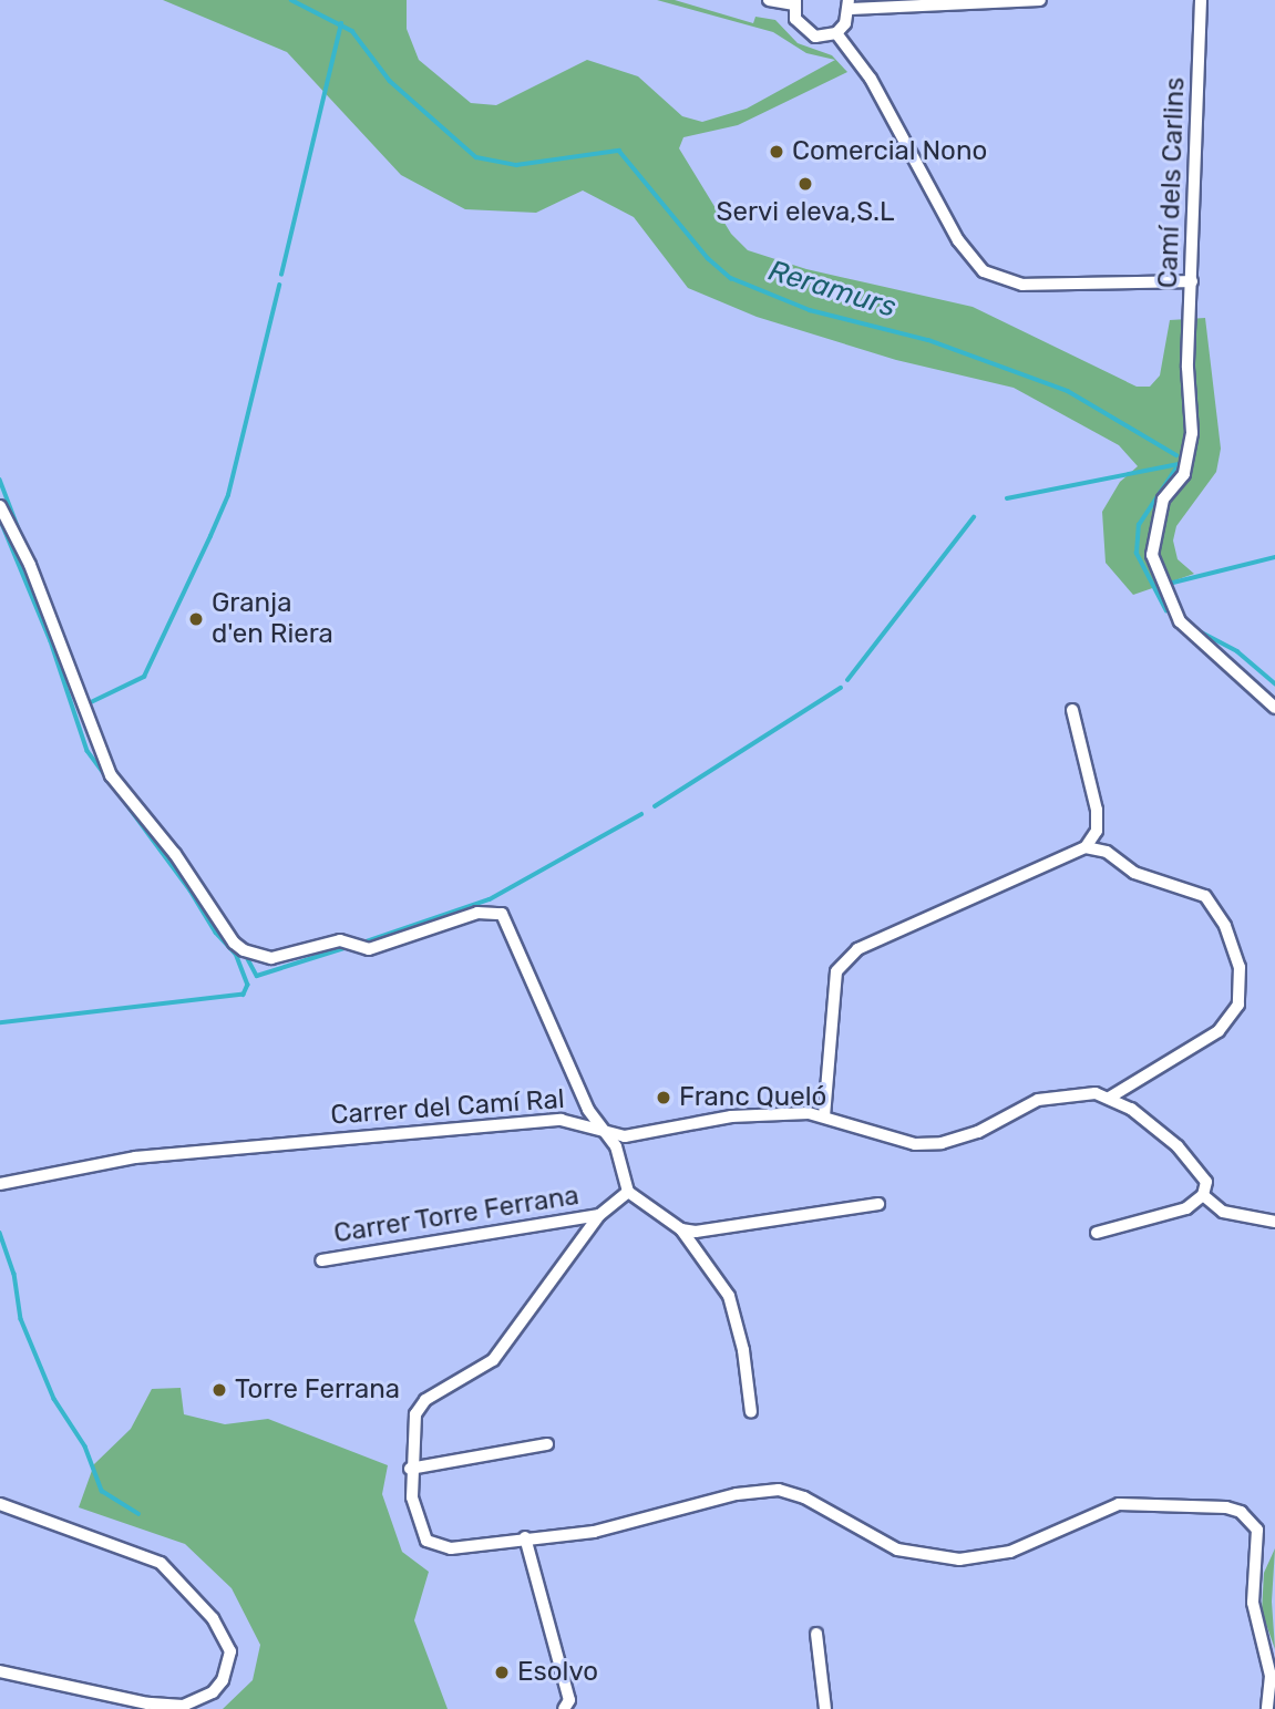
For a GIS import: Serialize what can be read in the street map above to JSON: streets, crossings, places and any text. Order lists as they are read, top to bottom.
{
  "streets": {
    "street": ["Camí dels Carlins", "Carrer del Camí Ral", "Carrer Torre Ferrana"]
  },
  "water": ["Reramurs"],
  "places": [
    "Comercial Nono",
    "Servi eleva,S.L",
    "Granja d'en Riera",
    "Franc Queló",
    "Torre Ferrana",
    "Esolvo"
  ]
}
